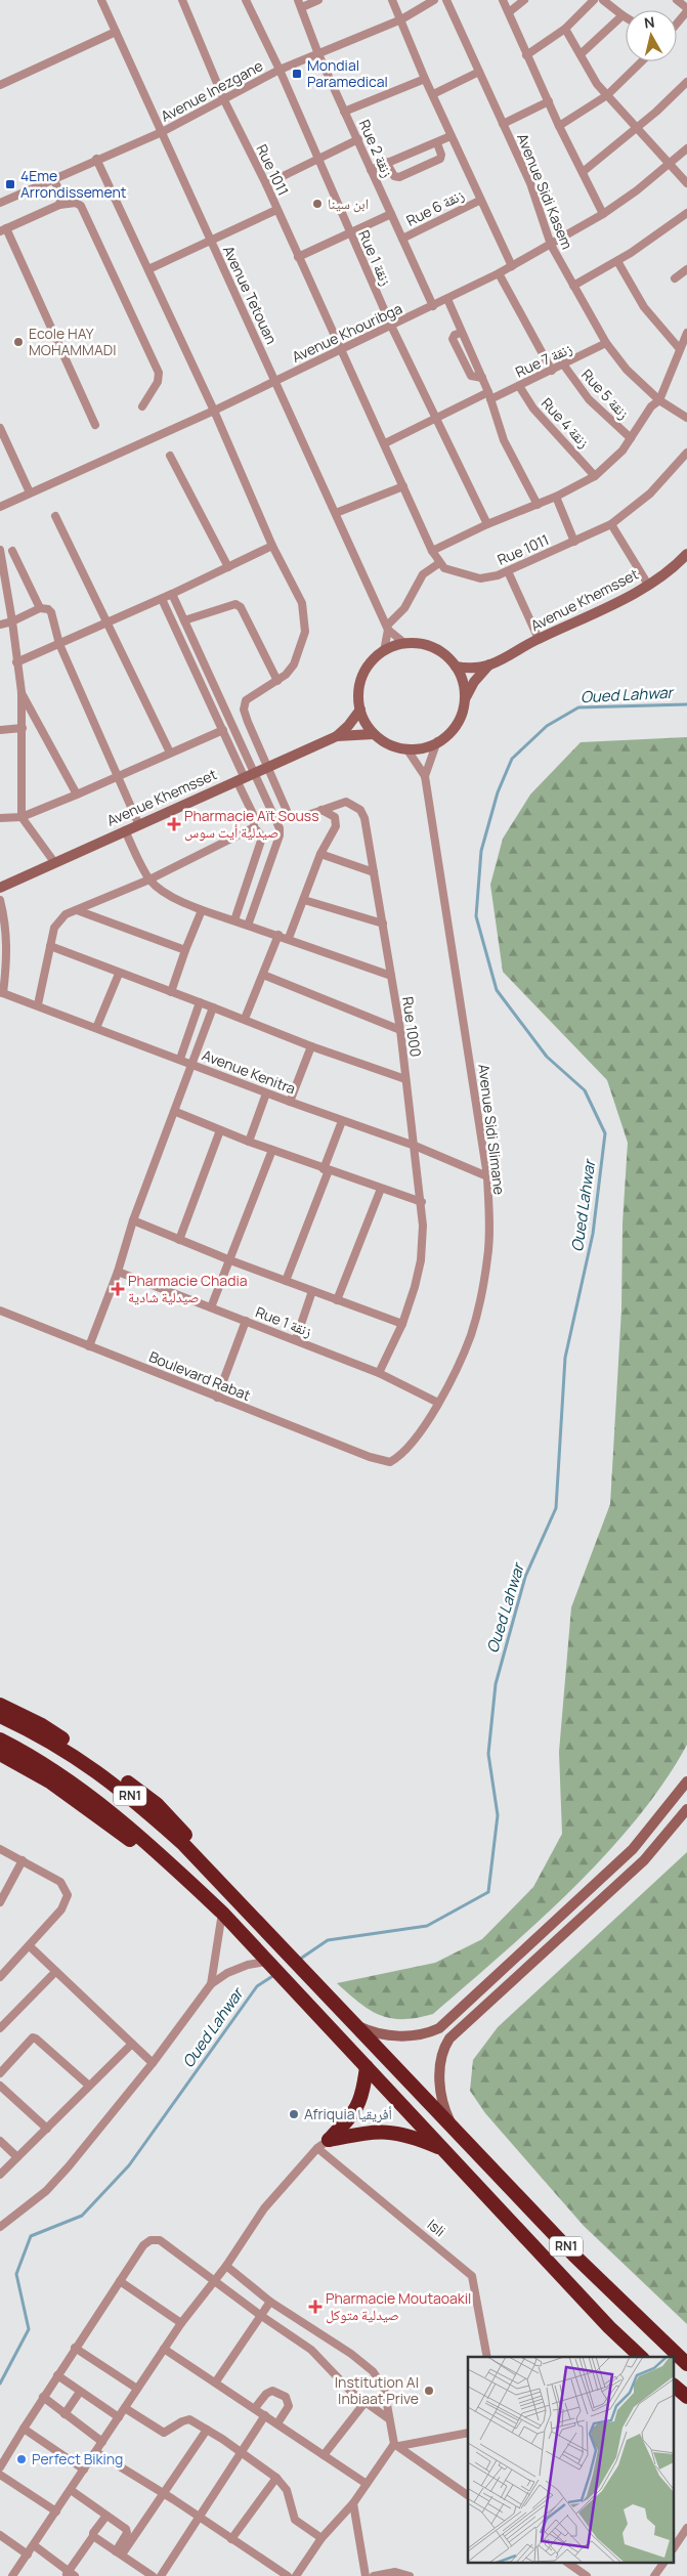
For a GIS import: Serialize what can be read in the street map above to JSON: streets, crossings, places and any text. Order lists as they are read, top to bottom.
{
  "streets": {
    "highway": ["RN1"],
    "street": [
      "Avenue Inezgane",
      "Rue 2 زنقة",
      "Rue 1011",
      "Avenue Sidi Kasem",
      "Rue 6 زنقة",
      "Rue 1 زنقة",
      "Avenue Tetouan",
      "Avenue Khouribga",
      "Rue 7 زنقة",
      "Rue 5 زنقة",
      "Rue 4 زنقة",
      "Avenue Khemsset",
      "Rue 1000",
      "Avenue Kenitra",
      "Avenue Sidi Slimane",
      "Boulevard Rabat",
      "Isli"
    ]
  },
  "crossings": [
    ["Avenue Inezgane", "Rue 2 زنقة"],
    ["Avenue Inezgane", "Rue 1011"],
    ["Avenue Inezgane", "Rue 1 زنقة"],
    ["Avenue Inezgane", "Avenue Tetouan"],
    ["Rue 2 زنقة", "Rue 6 زنقة"],
    ["Rue 2 زنقة", "Avenue Khouribga"],
    ["Rue 1011", "Avenue Khouribga"],
    ["Rue 1011", "Rue 7 زنقة"],
    ["Avenue Sidi Kasem", "Avenue Khouribga"],
    ["Avenue Sidi Kasem", "Rue 7 زنقة"],
    ["Rue 1 زنقة", "Avenue Khouribga"],
    ["Rue 1 زنقة", "Rue 7 زنقة"],
    ["Rue 1 زنقة", "Rue 1000"],
    ["Rue 1 زنقة", "Avenue Sidi Slimane"],
    ["Avenue Tetouan", "Avenue Khouribga"],
    ["Avenue Tetouan", "Avenue Khemsset"],
    ["Avenue Tetouan", "Avenue Sidi Slimane"],
    ["Rue 7 زنقة", "Rue 5 زنقة"],
    ["Rue 7 زنقة", "Rue 4 زنقة"],
    ["Avenue Khemsset", "Rue 1000"],
    ["Avenue Khemsset", "Avenue Sidi Slimane"],
    ["Rue 1000", "Avenue Kenitra"],
    ["Avenue Kenitra", "Avenue Sidi Slimane"],
    ["Avenue Sidi Slimane", "Boulevard Rabat"]
  ],
  "water": ["Oued Lahwar"],
  "places": {
    "transit": ["Mondial Paramedical", "4Eme Arrondissement"],
    "other": [
      "ابن سينا",
      "Ecole HAY MOHAMMADI",
      "Afriquia أفريقيا",
      "Institution Al Inbiaat Prive",
      "Perfect Biking"
    ],
    "health": ["Pharmacie Aït Souss صيدلية أيت سوس", "Pharmacie Chadia صيدلية شادية", "Pharmacie Moutaoakil صيدلية متوكل"]
  },
  "north": "top"
}
